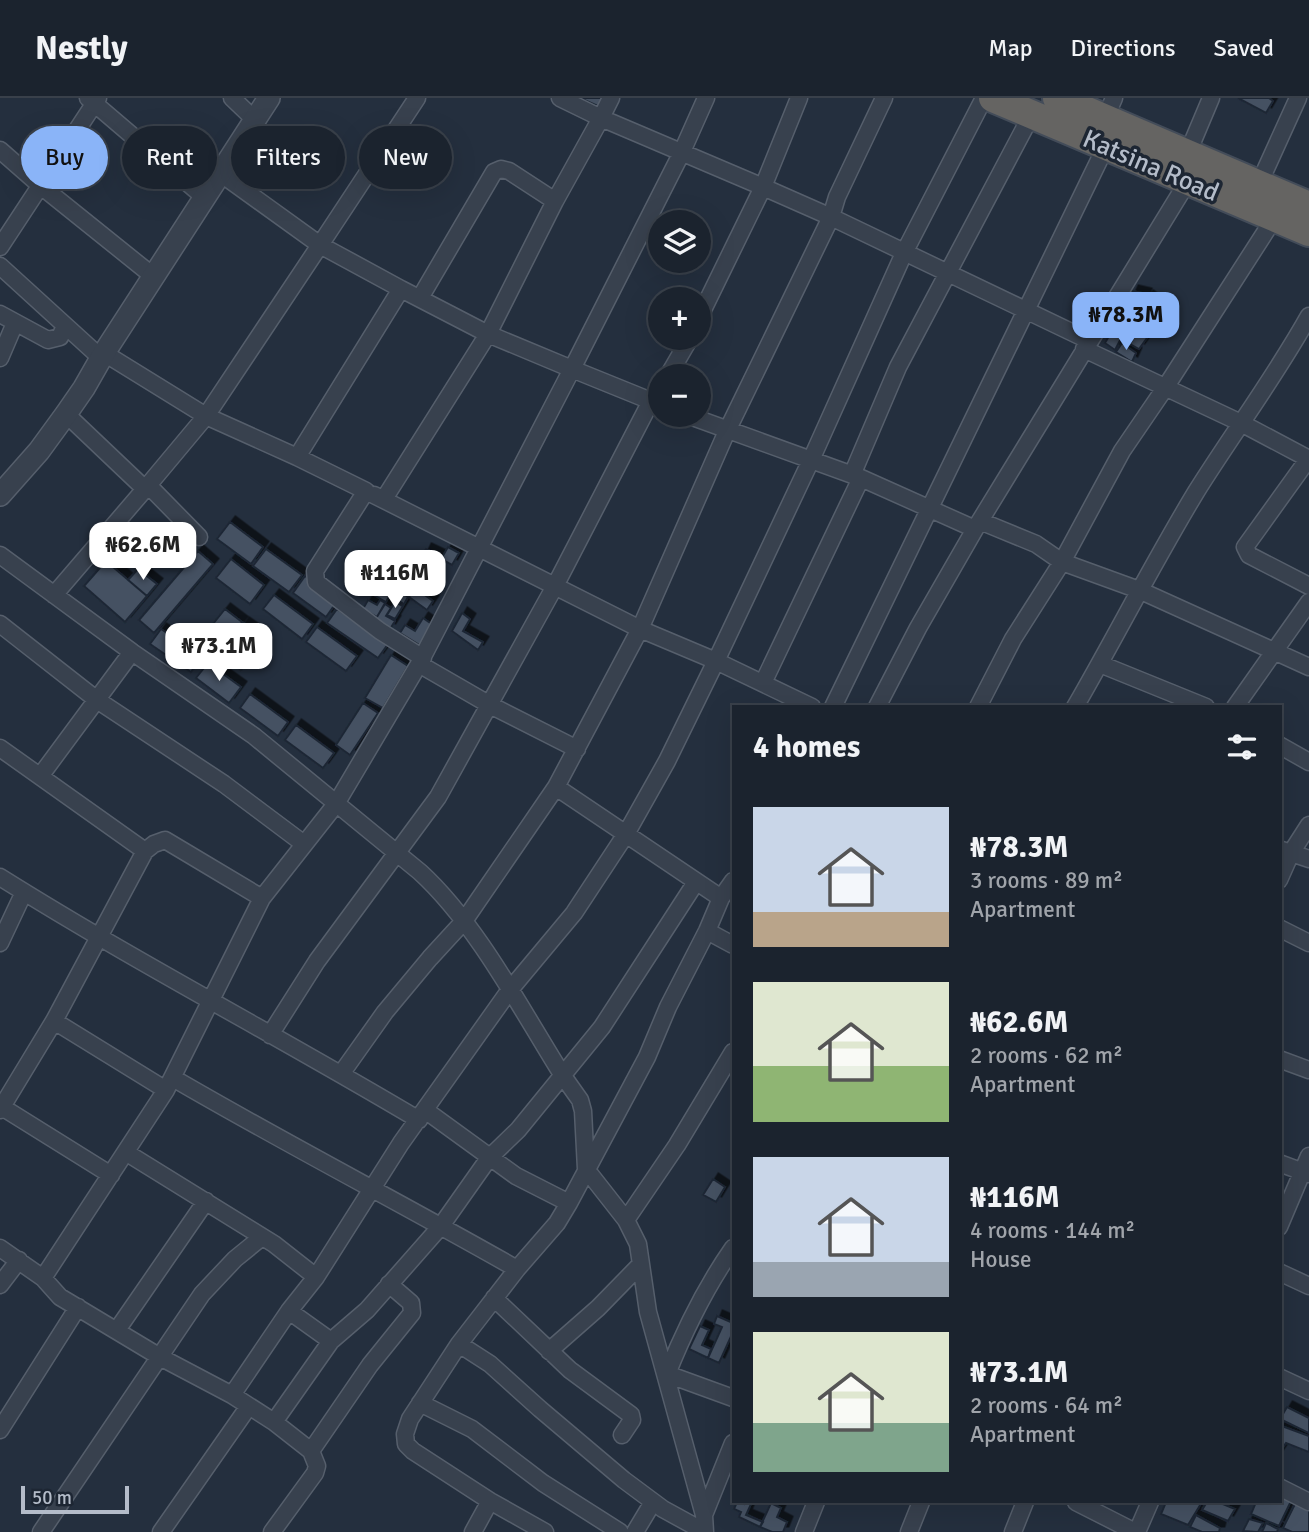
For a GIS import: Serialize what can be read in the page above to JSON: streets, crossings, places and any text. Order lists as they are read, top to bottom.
{
  "streets": {
    "highway": ["Katsina Road"]
  },
  "scale_bar": "50 m",
  "page": {
    "header": "Nestly",
    "nav": ["Map", "Directions", "Saved"],
    "chip": [
      "Buy",
      "Rent",
      "Filters",
      "New"
    ],
    "map_buttons": ["+", "−"],
    "price": [
      "₦78.3M",
      "₦62.6M",
      "₦116M",
      "₦73.1M"
    ],
    "heading": "4 homes",
    "list": [
      {
        "name": "₦78.3M",
        "note": "3 rooms · 89 m² · Apartment"
      },
      {
        "name": "₦62.6M",
        "note": "2 rooms · 62 m² · Apartment"
      },
      {
        "name": "₦116M",
        "note": "4 rooms · 144 m² · House"
      },
      {
        "name": "₦73.1M",
        "note": "2 rooms · 64 m² · Apartment"
      }
    ],
    "scale": "50 m"
  }
}
